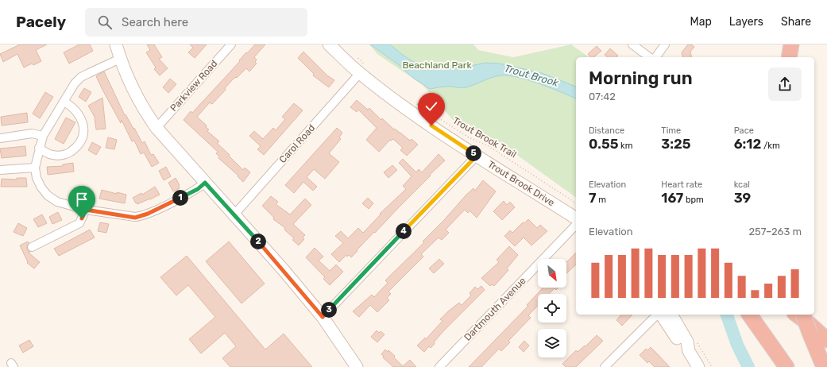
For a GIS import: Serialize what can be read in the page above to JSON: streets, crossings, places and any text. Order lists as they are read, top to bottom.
{
  "streets": {
    "main road": ["Trout Brook Drive"],
    "street": ["Parkview Road", "Carol Road", "Dartmouth Avenue"],
    "path": ["Trout Brook Trail"]
  },
  "crossings": [
    ["Carol Road", "Trout Brook Drive"]
  ],
  "water": ["Trout Brook"],
  "parks": ["Beachland Park"],
  "north": "bottom right",
  "page": {
    "header": "Pacely",
    "search": "Search here",
    "nav": ["Map", "Layers", "Share"],
    "heading": ["Morning run", "07:42"],
    "stats": [
      ["Distance", "0.55 km"],
      ["Time", "3:25"],
      ["Pace", "6:12 /km"],
      ["Elevation", "7 m"],
      ["Heart rate", "167 bpm"],
      ["kcal", "39"]
    ],
    "pins": [
      "5",
      "1",
      "4",
      "2",
      "3"
    ],
    "chart": ["Elevation", "257–263 m"]
  }
}
